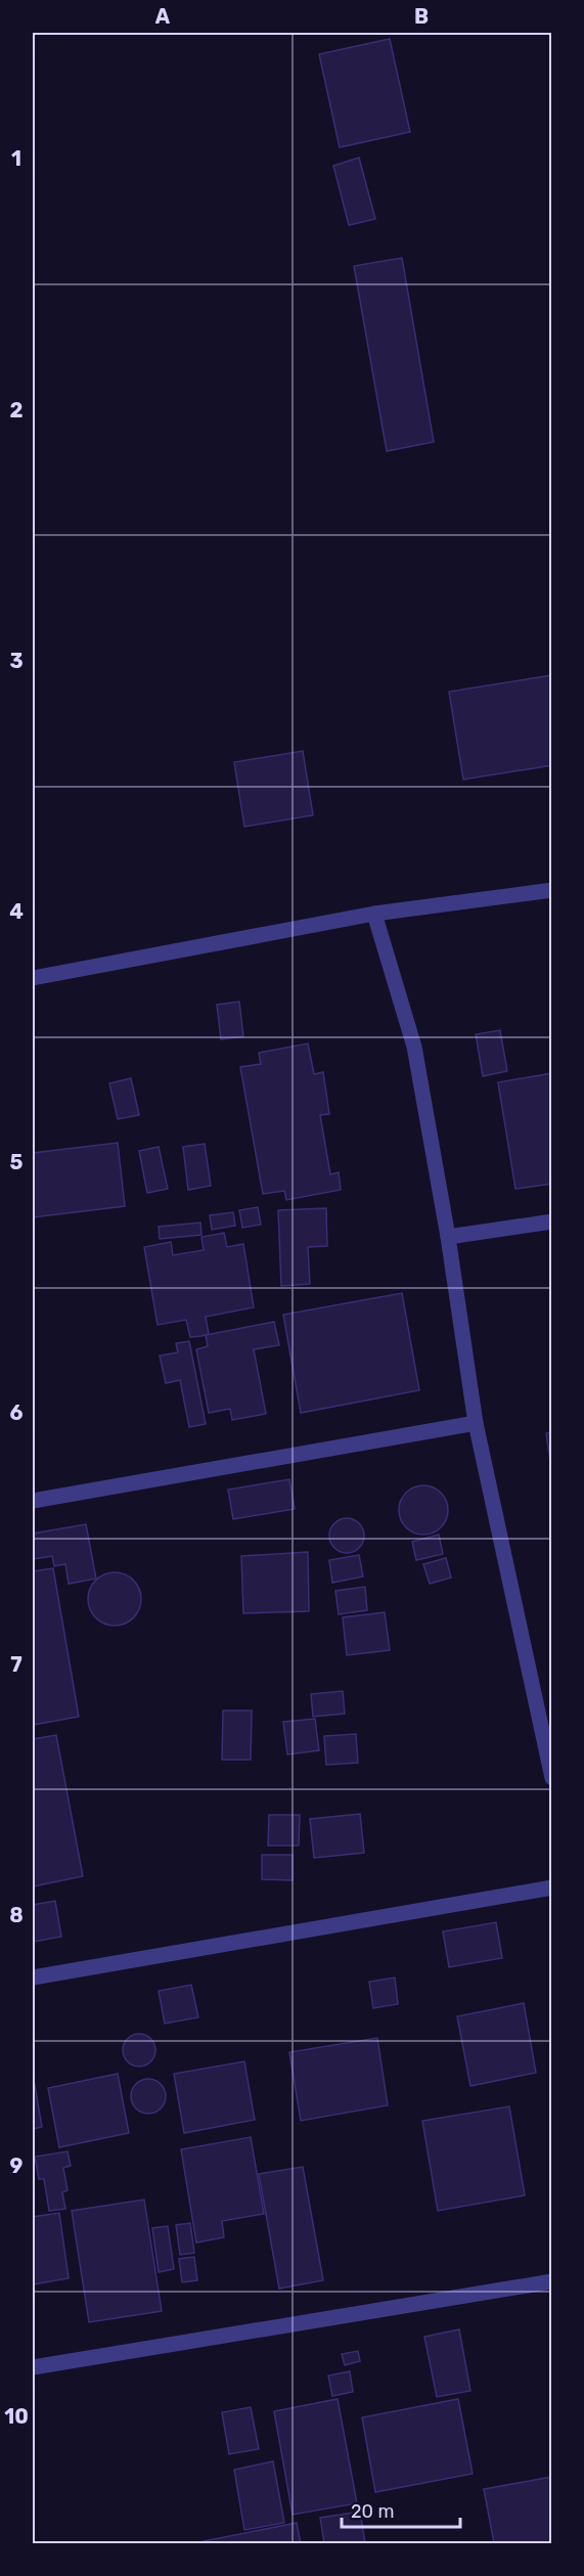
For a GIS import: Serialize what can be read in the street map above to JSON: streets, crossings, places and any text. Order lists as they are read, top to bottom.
{
  "scale_bar": "20 m",
  "grid": {
    "columns": ["A", "B"],
    "rows": [
      "1",
      "2",
      "3",
      "4",
      "5",
      "6",
      "7",
      "8",
      "9",
      "10"
    ]
  }
}
